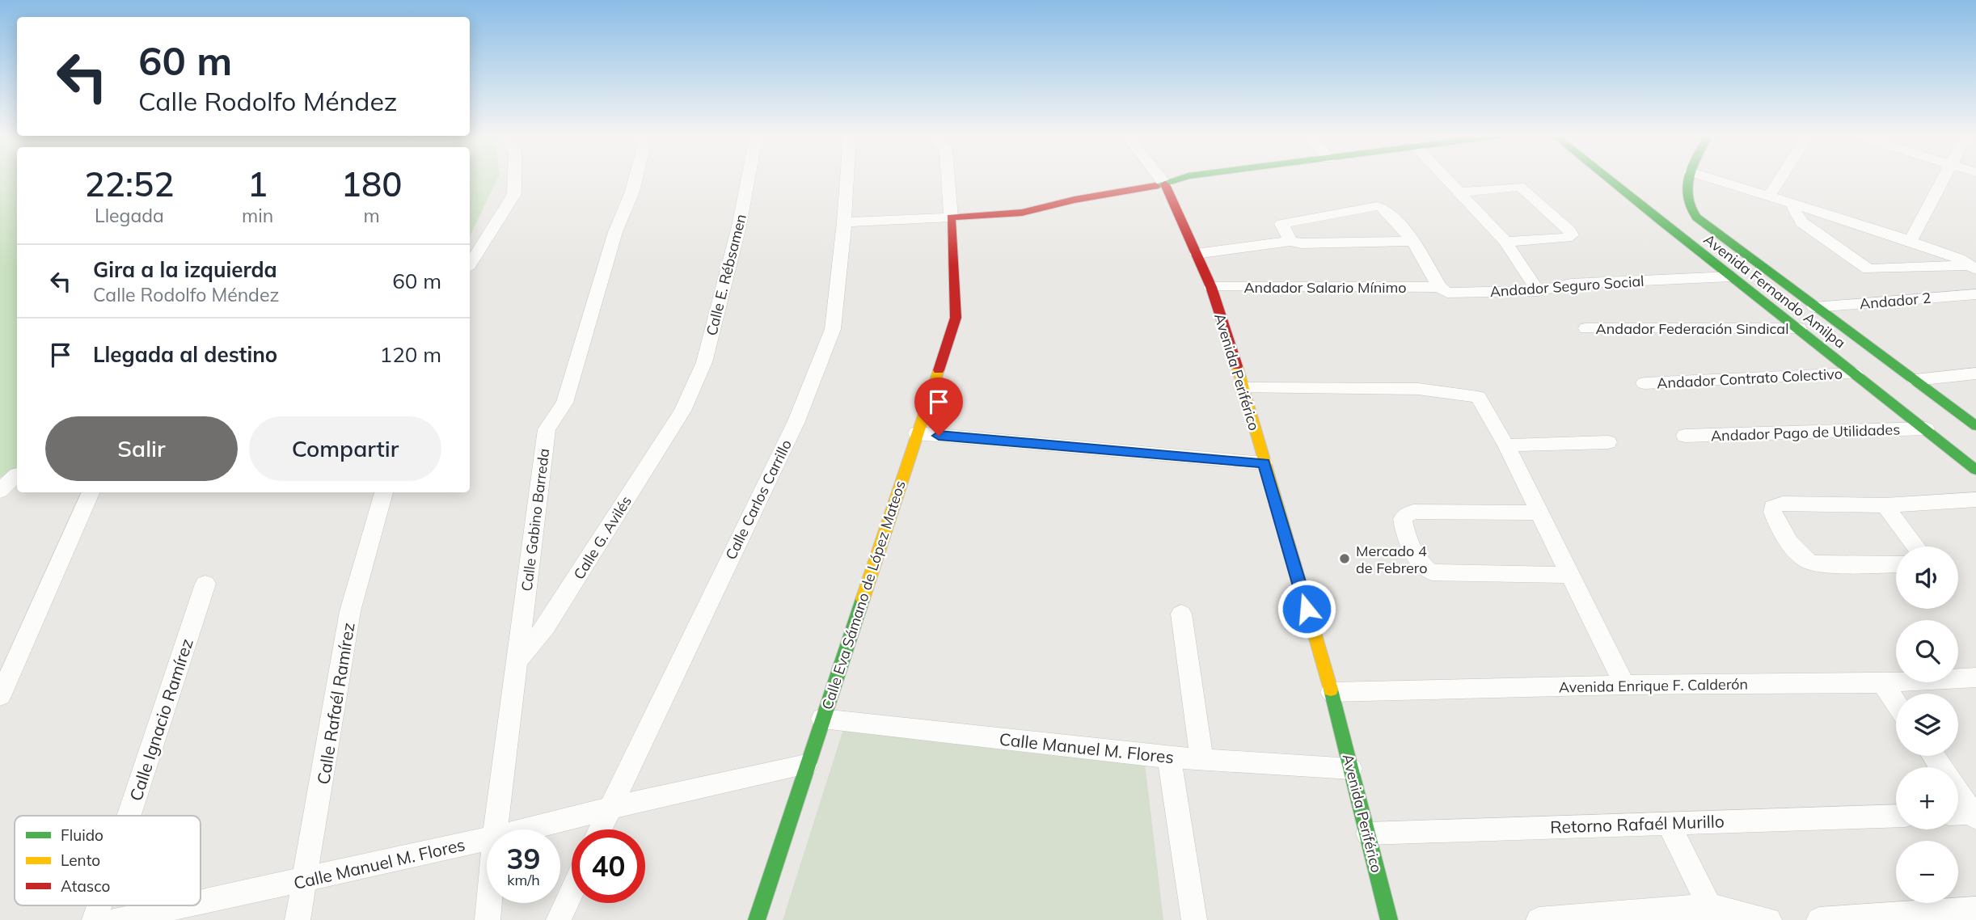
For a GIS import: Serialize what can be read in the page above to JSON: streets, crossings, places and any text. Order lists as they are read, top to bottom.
{
  "streets": {
    "street": [
      "Calle E. Rébsamen",
      "Andador Seguro Social",
      "Andador Salario Mínimo",
      "Avenida Fernando Amilpa",
      "Andador 2",
      "Andador Federación Sindical",
      "Avenida Periférico",
      "Andador Contrato Colectivo",
      "Andador Pago de Utilidades",
      "Calle Carlos Carrillo",
      "Calle Gabino Barreda",
      "Calle G. Avilés",
      "Calle Eva Sámano de López Mateos",
      "Avenida Enrique F. Calderón",
      "Calle Rafaél Ramírez",
      "Calle Ignacio Ramírez",
      "Calle Manuel M. Flores",
      "Retorno Rafaél Murillo"
    ]
  },
  "crossings": [
    ["Calle E. Rébsamen", "Calle G. Avilés"],
    ["Andador Seguro Social", "Andador Salario Mínimo"],
    ["Andador Seguro Social", "Avenida Fernando Amilpa"],
    ["Andador Salario Mínimo", "Avenida Periférico"],
    ["Avenida Fernando Amilpa", "Andador 2"],
    ["Avenida Fernando Amilpa", "Andador Federación Sindical"],
    ["Avenida Fernando Amilpa", "Andador Contrato Colectivo"],
    ["Avenida Fernando Amilpa", "Andador Pago de Utilidades"],
    ["Avenida Periférico", "Avenida Enrique F. Calderón"],
    ["Avenida Periférico", "Calle Manuel M. Flores"],
    ["Avenida Periférico", "Retorno Rafaél Murillo"],
    ["Calle Carlos Carrillo", "Calle Manuel M. Flores"],
    ["Calle Gabino Barreda", "Calle G. Avilés"],
    ["Calle Eva Sámano de López Mateos", "Calle Manuel M. Flores"],
    ["Calle Rafaél Ramírez", "Calle Manuel M. Flores"]
  ],
  "places": ["Mercado 4 de Febrero"],
  "legend": ["Fluido", "Lento", "Atasco"],
  "page": {
    "turn": ["60 m", "Calle Rodolfo Méndez"],
    "eta": [
      "22:52",
      "Llegada",
      "1",
      "min",
      "180",
      "m"
    ],
    "list": [
      {
        "name": "Gira a la izquierda",
        "note": "Calle Rodolfo Méndez",
        "value": "60 m"
      },
      {
        "name": "Llegada al destino",
        "value": "120 m"
      }
    ],
    "buttons": ["Salir", "Compartir"],
    "map_buttons": ["+", "−"],
    "speed": "39 km/h",
    "limit": "40"
  }
}
